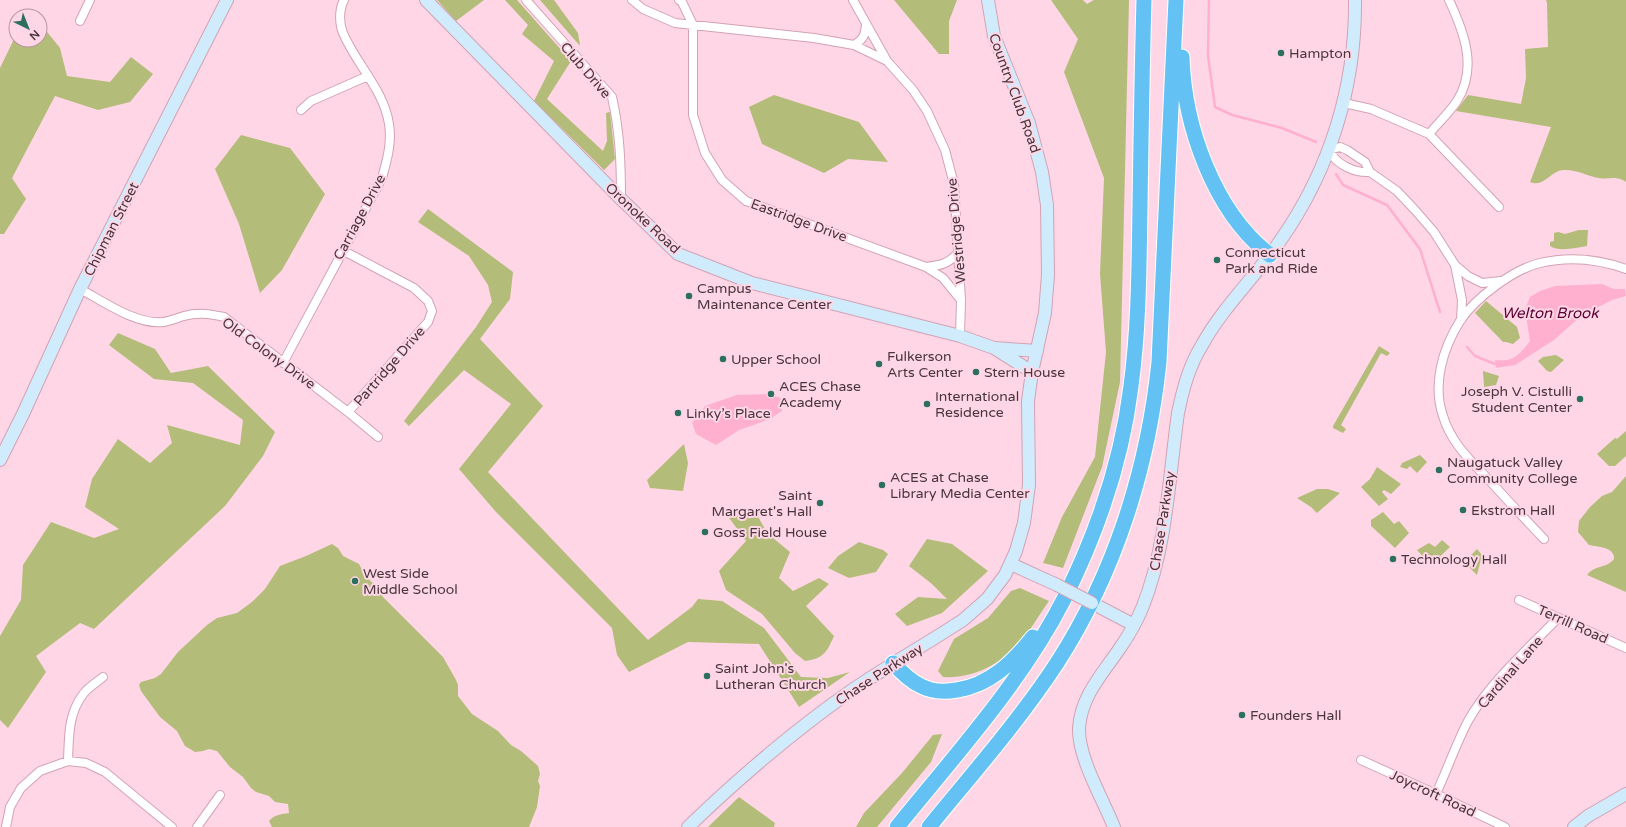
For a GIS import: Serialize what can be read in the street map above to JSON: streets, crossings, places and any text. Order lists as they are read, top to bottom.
{
  "streets": {
    "street": [
      "Club Drive",
      "Country Club Road",
      "Carriage Drive",
      "Oronoke Road",
      "Eastridge Drive",
      "Chipman Street",
      "Westridge Drive",
      "Old Colony Drive",
      "Partridge Drive",
      "Chase Parkway",
      "Terrill Road",
      "Cardinal Lane",
      "Joycroft Road"
    ]
  },
  "crossings": [
    ["Club Drive", "Oronoke Road"],
    ["Country Club Road", "Oronoke Road"],
    ["Country Club Road", "Chase Parkway"],
    ["Carriage Drive", "Old Colony Drive"],
    ["Carriage Drive", "Partridge Drive"],
    ["Oronoke Road", "Westridge Drive"],
    ["Eastridge Drive", "Westridge Drive"],
    ["Chipman Street", "Old Colony Drive"],
    ["Old Colony Drive", "Partridge Drive"],
    ["Terrill Road", "Cardinal Lane"],
    ["Cardinal Lane", "Joycroft Road"]
  ],
  "water": ["Welton Brook"],
  "places": [
    "Hampton",
    "Connecticut Park and Ride",
    "Campus Maintenance Center",
    "Upper School",
    "Fulkerson Arts Center",
    "Stern House",
    "ACES Chase Academy",
    "Joseph V. Cistulli Student Center",
    "International Residence",
    "Linky’s Place",
    "Naugatuck Valley Community College",
    "ACES at Chase Library Media Center",
    "Saint Margaret's Hall",
    "Ekstrom Hall",
    "Goss Field House",
    "Technology Hall",
    "West Side Middle School",
    "Saint John's Lutheran Church",
    "Founders Hall"
  ],
  "north": "bottom right"
}
